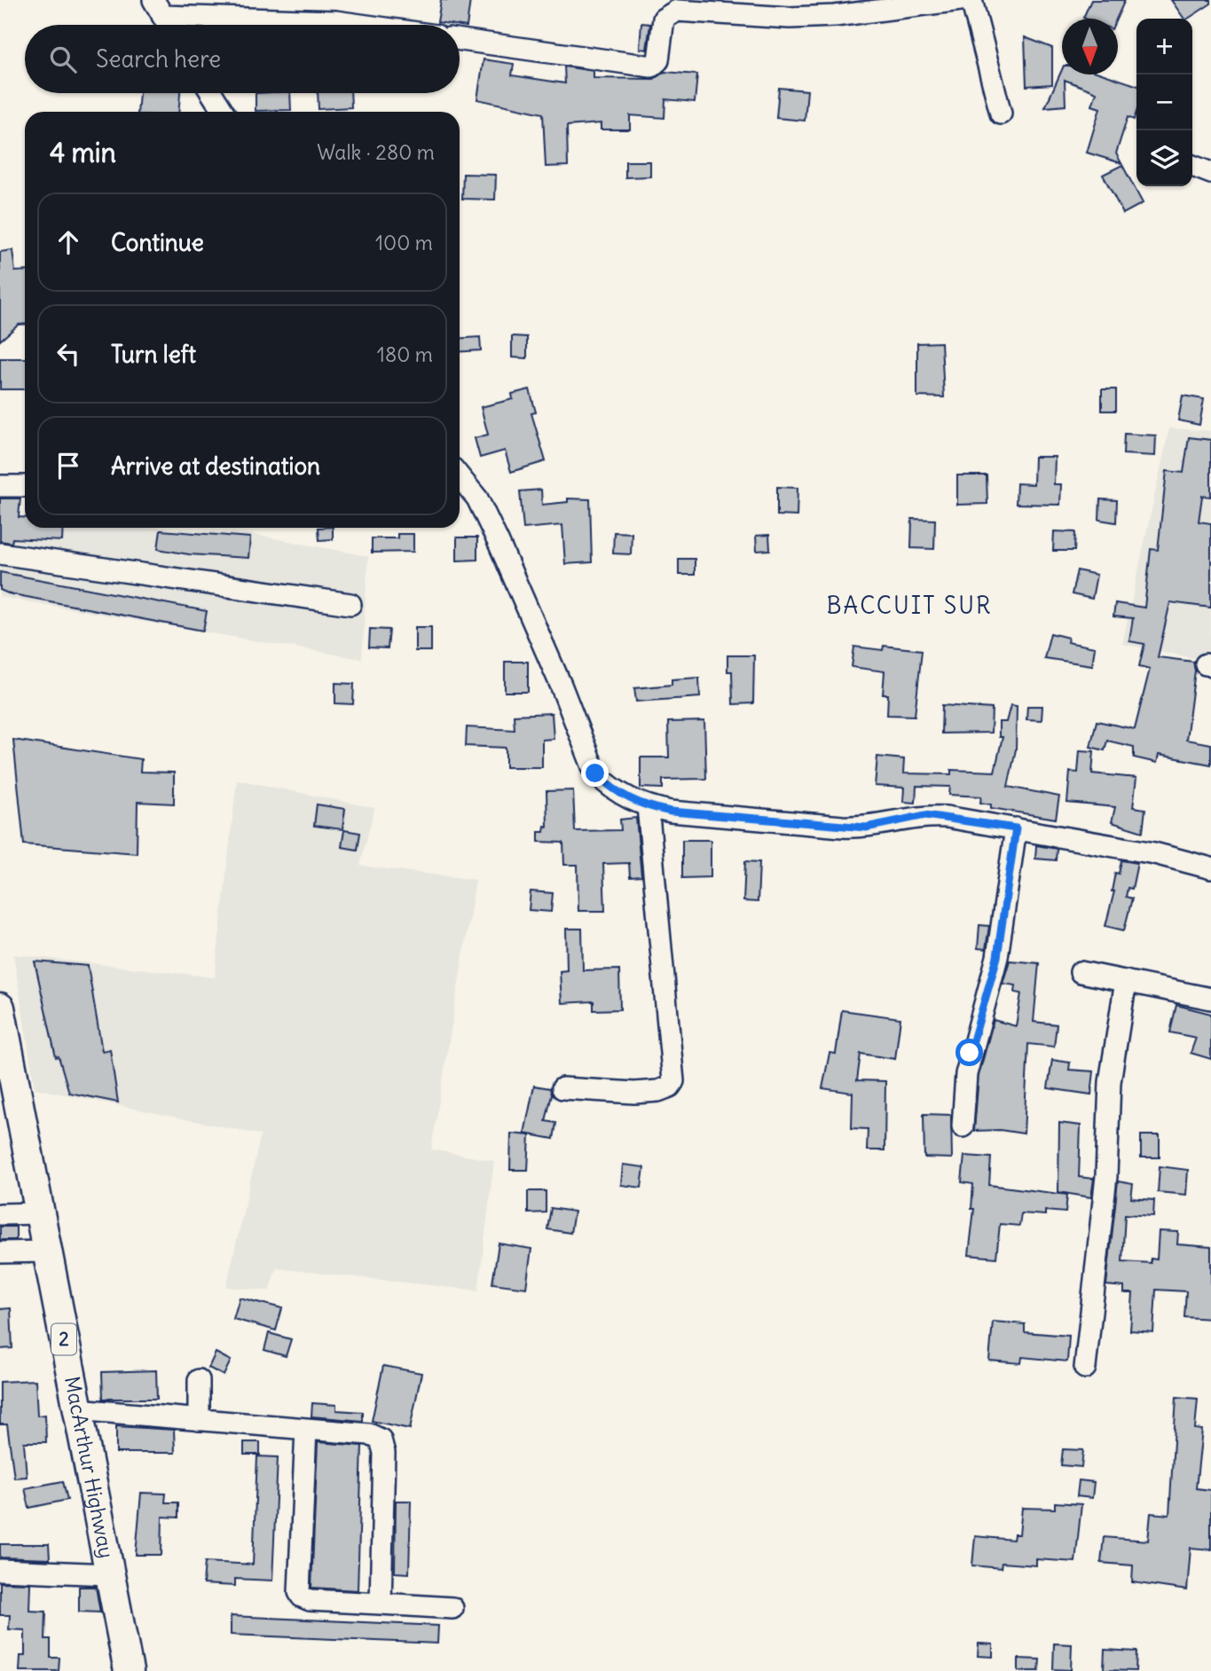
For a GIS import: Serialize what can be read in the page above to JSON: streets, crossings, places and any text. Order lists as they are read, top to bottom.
{
  "streets": {
    "highway": ["2", "MacArthur Highway"]
  },
  "districts": ["BACCUIT SUR"],
  "north": "bottom",
  "page": {
    "map_buttons": ["+", "−"],
    "search": "Search here",
    "heading": ["4 min", "Walk · 280 m"],
    "list": [
      ["Continue", "100 m"],
      ["Turn left", "180 m"],
      "Arrive at destination"
    ]
  }
}
